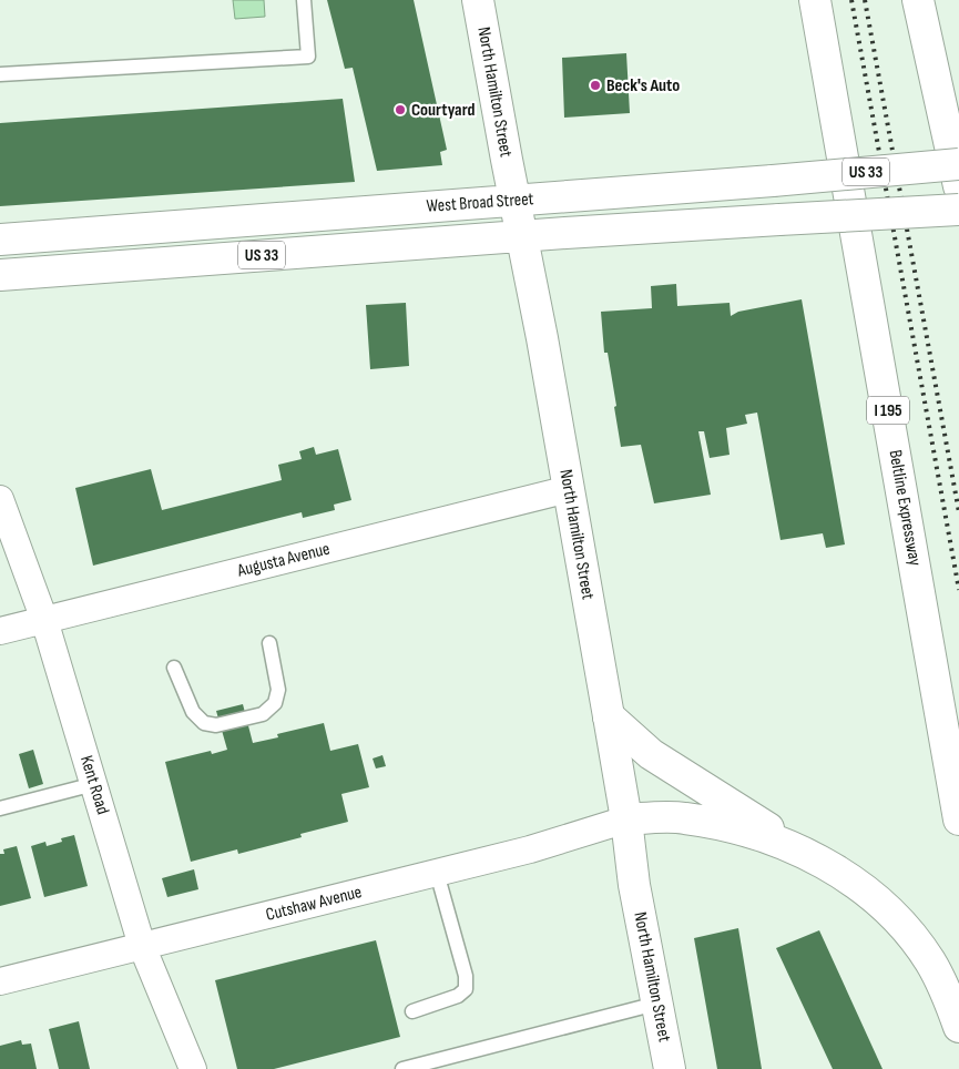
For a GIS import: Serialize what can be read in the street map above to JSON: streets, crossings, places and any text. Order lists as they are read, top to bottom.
{
  "streets": {
    "main road": [
      "North Hamilton Street",
      "US 33",
      "West Broad Street",
      "I 195",
      "Beltline Expressway"
    ],
    "street": ["Augusta Avenue", "Kent Road", "Cutshaw Avenue"]
  },
  "crossings": [
    ["North Hamilton Street", "West Broad Street"],
    ["North Hamilton Street", "Augusta Avenue"],
    ["North Hamilton Street", "Cutshaw Avenue"],
    ["Augusta Avenue", "Kent Road"],
    ["Kent Road", "Cutshaw Avenue"]
  ],
  "places": ["Beck's Auto", "Courtyard"]
}
